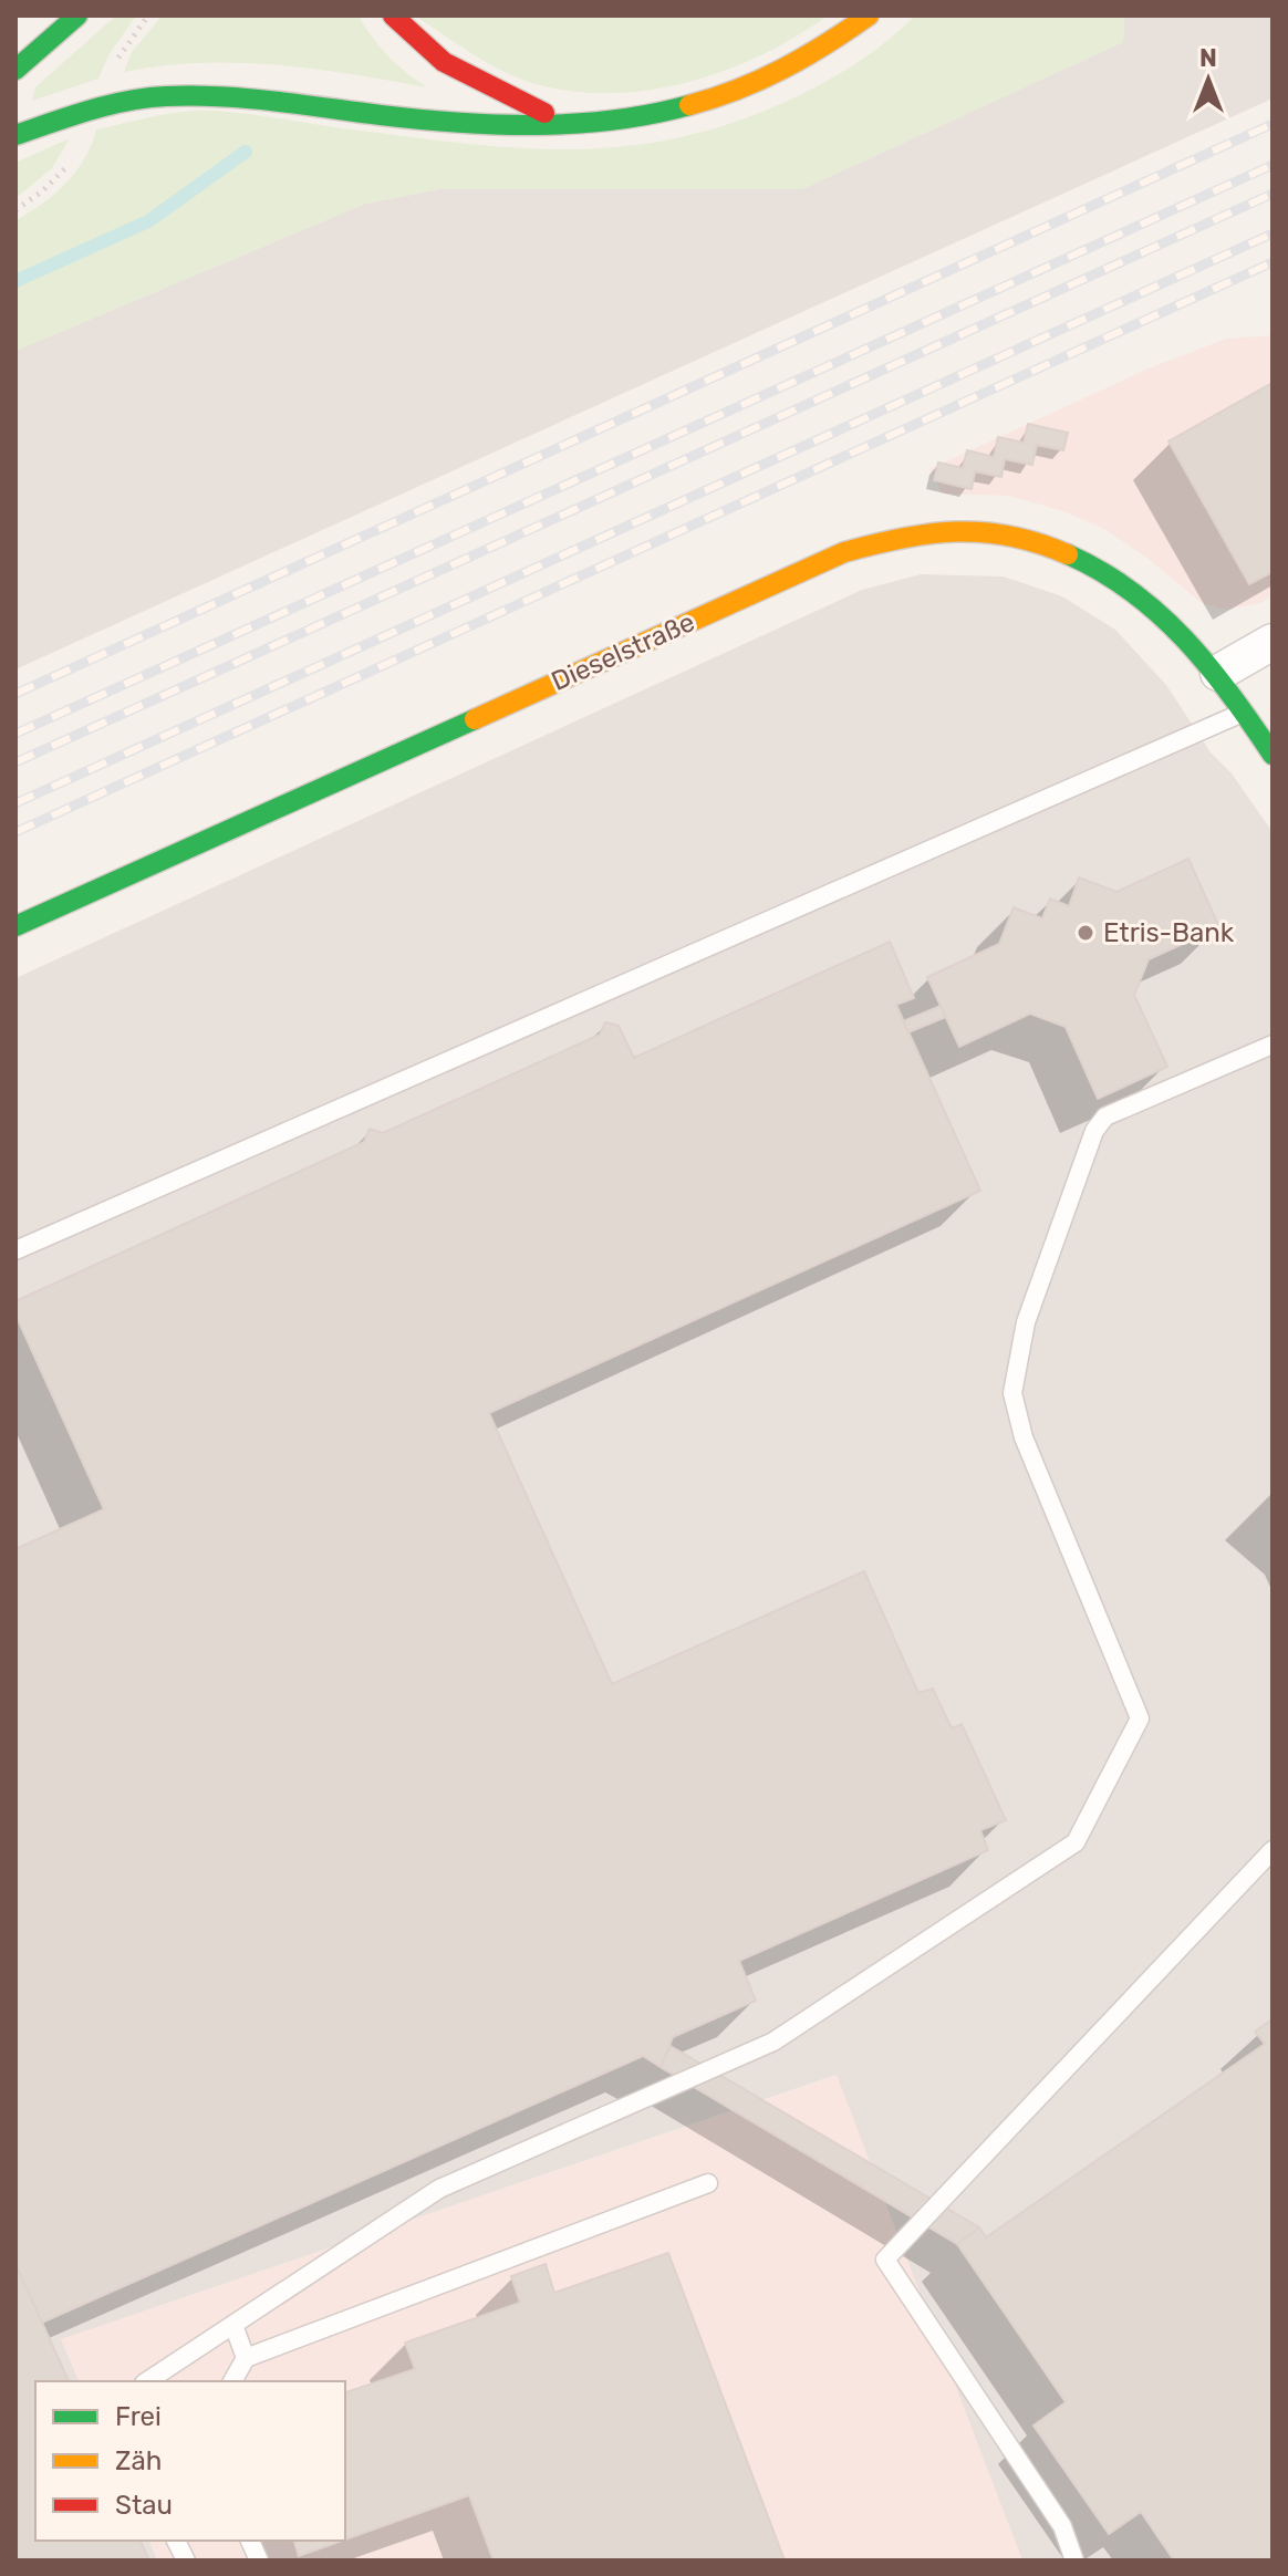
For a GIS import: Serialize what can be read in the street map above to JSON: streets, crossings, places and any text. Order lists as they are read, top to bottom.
{
  "streets": {
    "main road": ["Dieselstraße"]
  },
  "places": ["Etris-Bank"],
  "legend": ["Frei", "Zäh", "Stau"],
  "north": "top"
}
